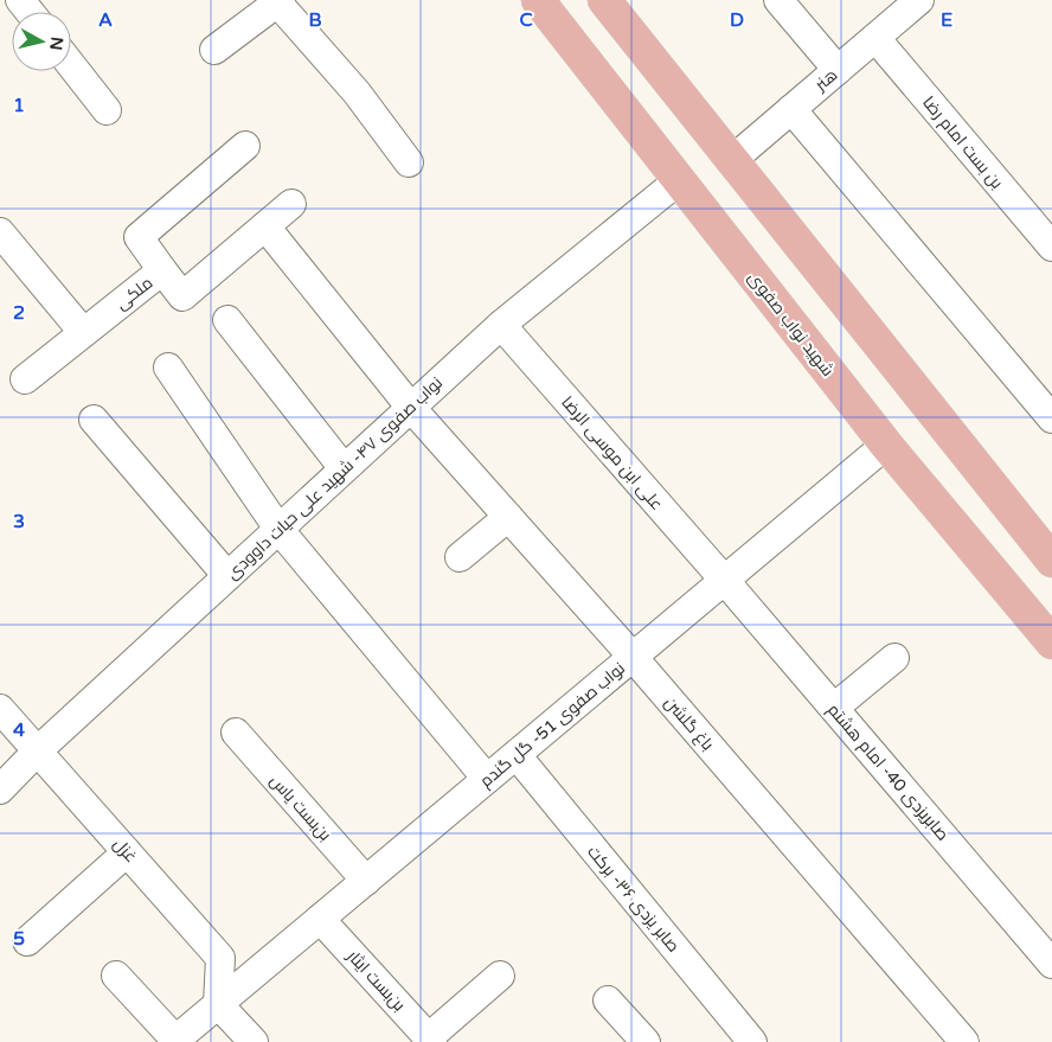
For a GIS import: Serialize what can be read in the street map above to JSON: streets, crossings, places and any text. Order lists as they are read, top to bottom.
{
  "streets": {
    "main road": ["شهید نواب صفوی"],
    "street": [
      "هنر",
      "بن بست امام رضا",
      "ملکی",
      "علی ابن موسی الرضا",
      "نواب صفوی ۴۷- شهید علی حیات داوودی",
      "باغ گلشن",
      "نواب صفوی 51- گل گندم",
      "صابریزدی 40- امام هشتم",
      "بن‌بست یاس",
      "غزل",
      "صابر یزدی ۳۶- برکت",
      "بن‌بست ایثار"
    ]
  },
  "crossings": [
    ["هنر", "بن بست امام رضا"],
    ["ملکی", "باغ گلشن"],
    ["شهید نواب صفوی", "نواب صفوی ۴۷- شهید علی حیات داوودی"],
    ["شهید نواب صفوی", "نواب صفوی 51- گل گندم"],
    ["علی ابن موسی الرضا", "نواب صفوی ۴۷- شهید علی حیات داوودی"],
    ["علی ابن موسی الرضا", "نواب صفوی 51- گل گندم"],
    ["علی ابن موسی الرضا", "صابریزدی 40- امام هشتم"],
    ["نواب صفوی ۴۷- شهید علی حیات داوودی", "باغ گلشن"],
    ["نواب صفوی ۴۷- شهید علی حیات داوودی", "غزل"],
    ["باغ گلشن", "نواب صفوی 51- گل گندم"],
    ["نواب صفوی 51- گل گندم", "صابریزدی 40- امام هشتم"],
    ["نواب صفوی 51- گل گندم", "بن‌بست یاس"],
    ["نواب صفوی 51- گل گندم", "غزل"],
    ["نواب صفوی 51- گل گندم", "صابر یزدی ۳۶- برکت"],
    ["نواب صفوی 51- گل گندم", "بن‌بست ایثار"]
  ],
  "north": "right",
  "grid": {
    "columns": [
      "A",
      "B",
      "C",
      "D",
      "E"
    ],
    "rows": [
      "1",
      "2",
      "3",
      "4",
      "5"
    ]
  }
}
